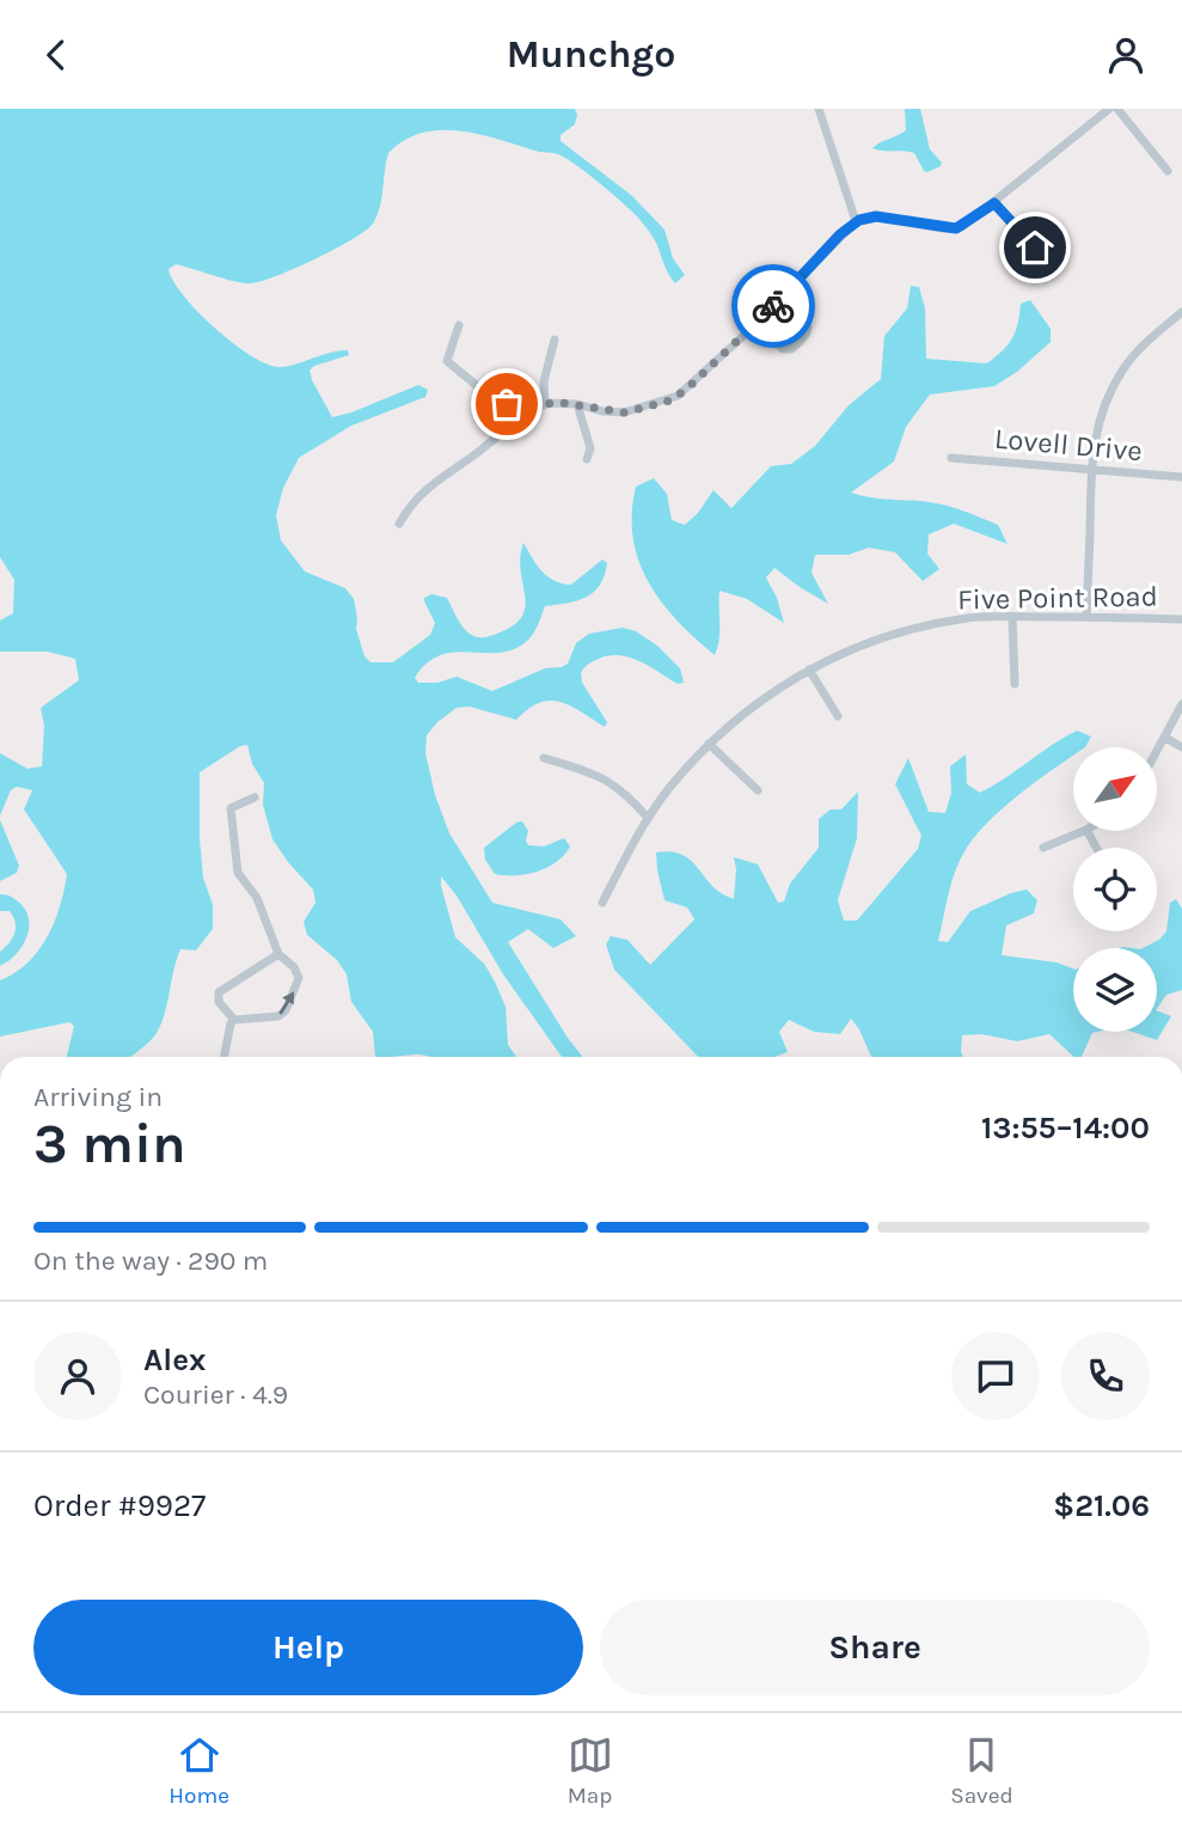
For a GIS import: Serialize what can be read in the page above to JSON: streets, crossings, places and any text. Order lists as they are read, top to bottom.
{
  "streets": {
    "street": ["Lovell Drive", "Five Point Road"]
  },
  "north": "top right",
  "page": {
    "header": "Munchgo",
    "heading": ["3 min", "Arriving in", "13:55–14:00"],
    "panel": [
      "Alex",
      "Courier · 4.9",
      "Order #9927",
      "$21.06"
    ],
    "bar": "On the way · 290 m",
    "buttons": ["Help", "Share"],
    "tabs": ["Home", "Map", "Saved"]
  }
}
